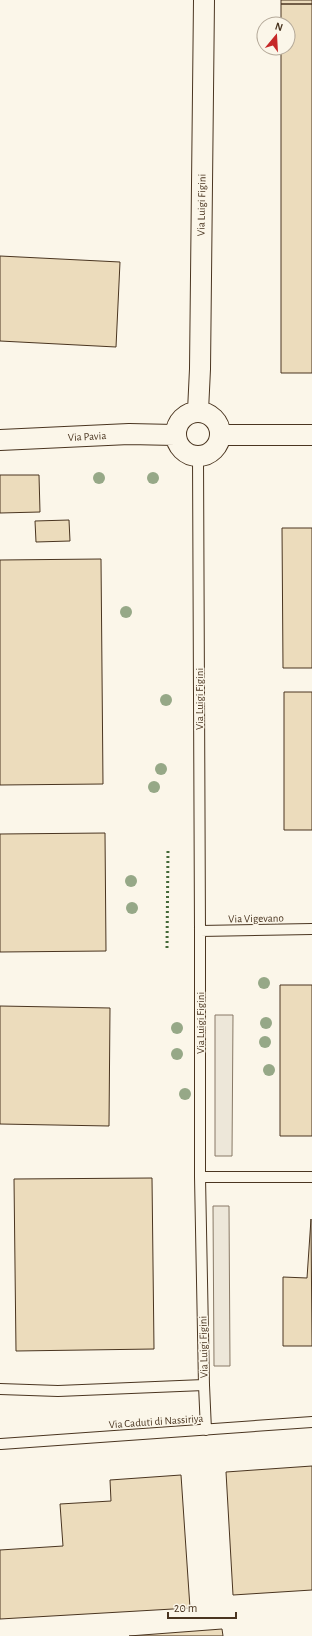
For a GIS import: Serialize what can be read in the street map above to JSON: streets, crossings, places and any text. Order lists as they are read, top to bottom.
{
  "streets": {
    "street": ["Via Luigi Figini", "Via Pavia"],
    "lane": ["Via Vigevano", "Via Caduti di Nassiriya"]
  },
  "crossings": [
    ["Via Luigi Figini", "Via Pavia"],
    ["Via Luigi Figini", "Via Vigevano"]
  ],
  "scale_bar": "20 m",
  "north": "top"
}
